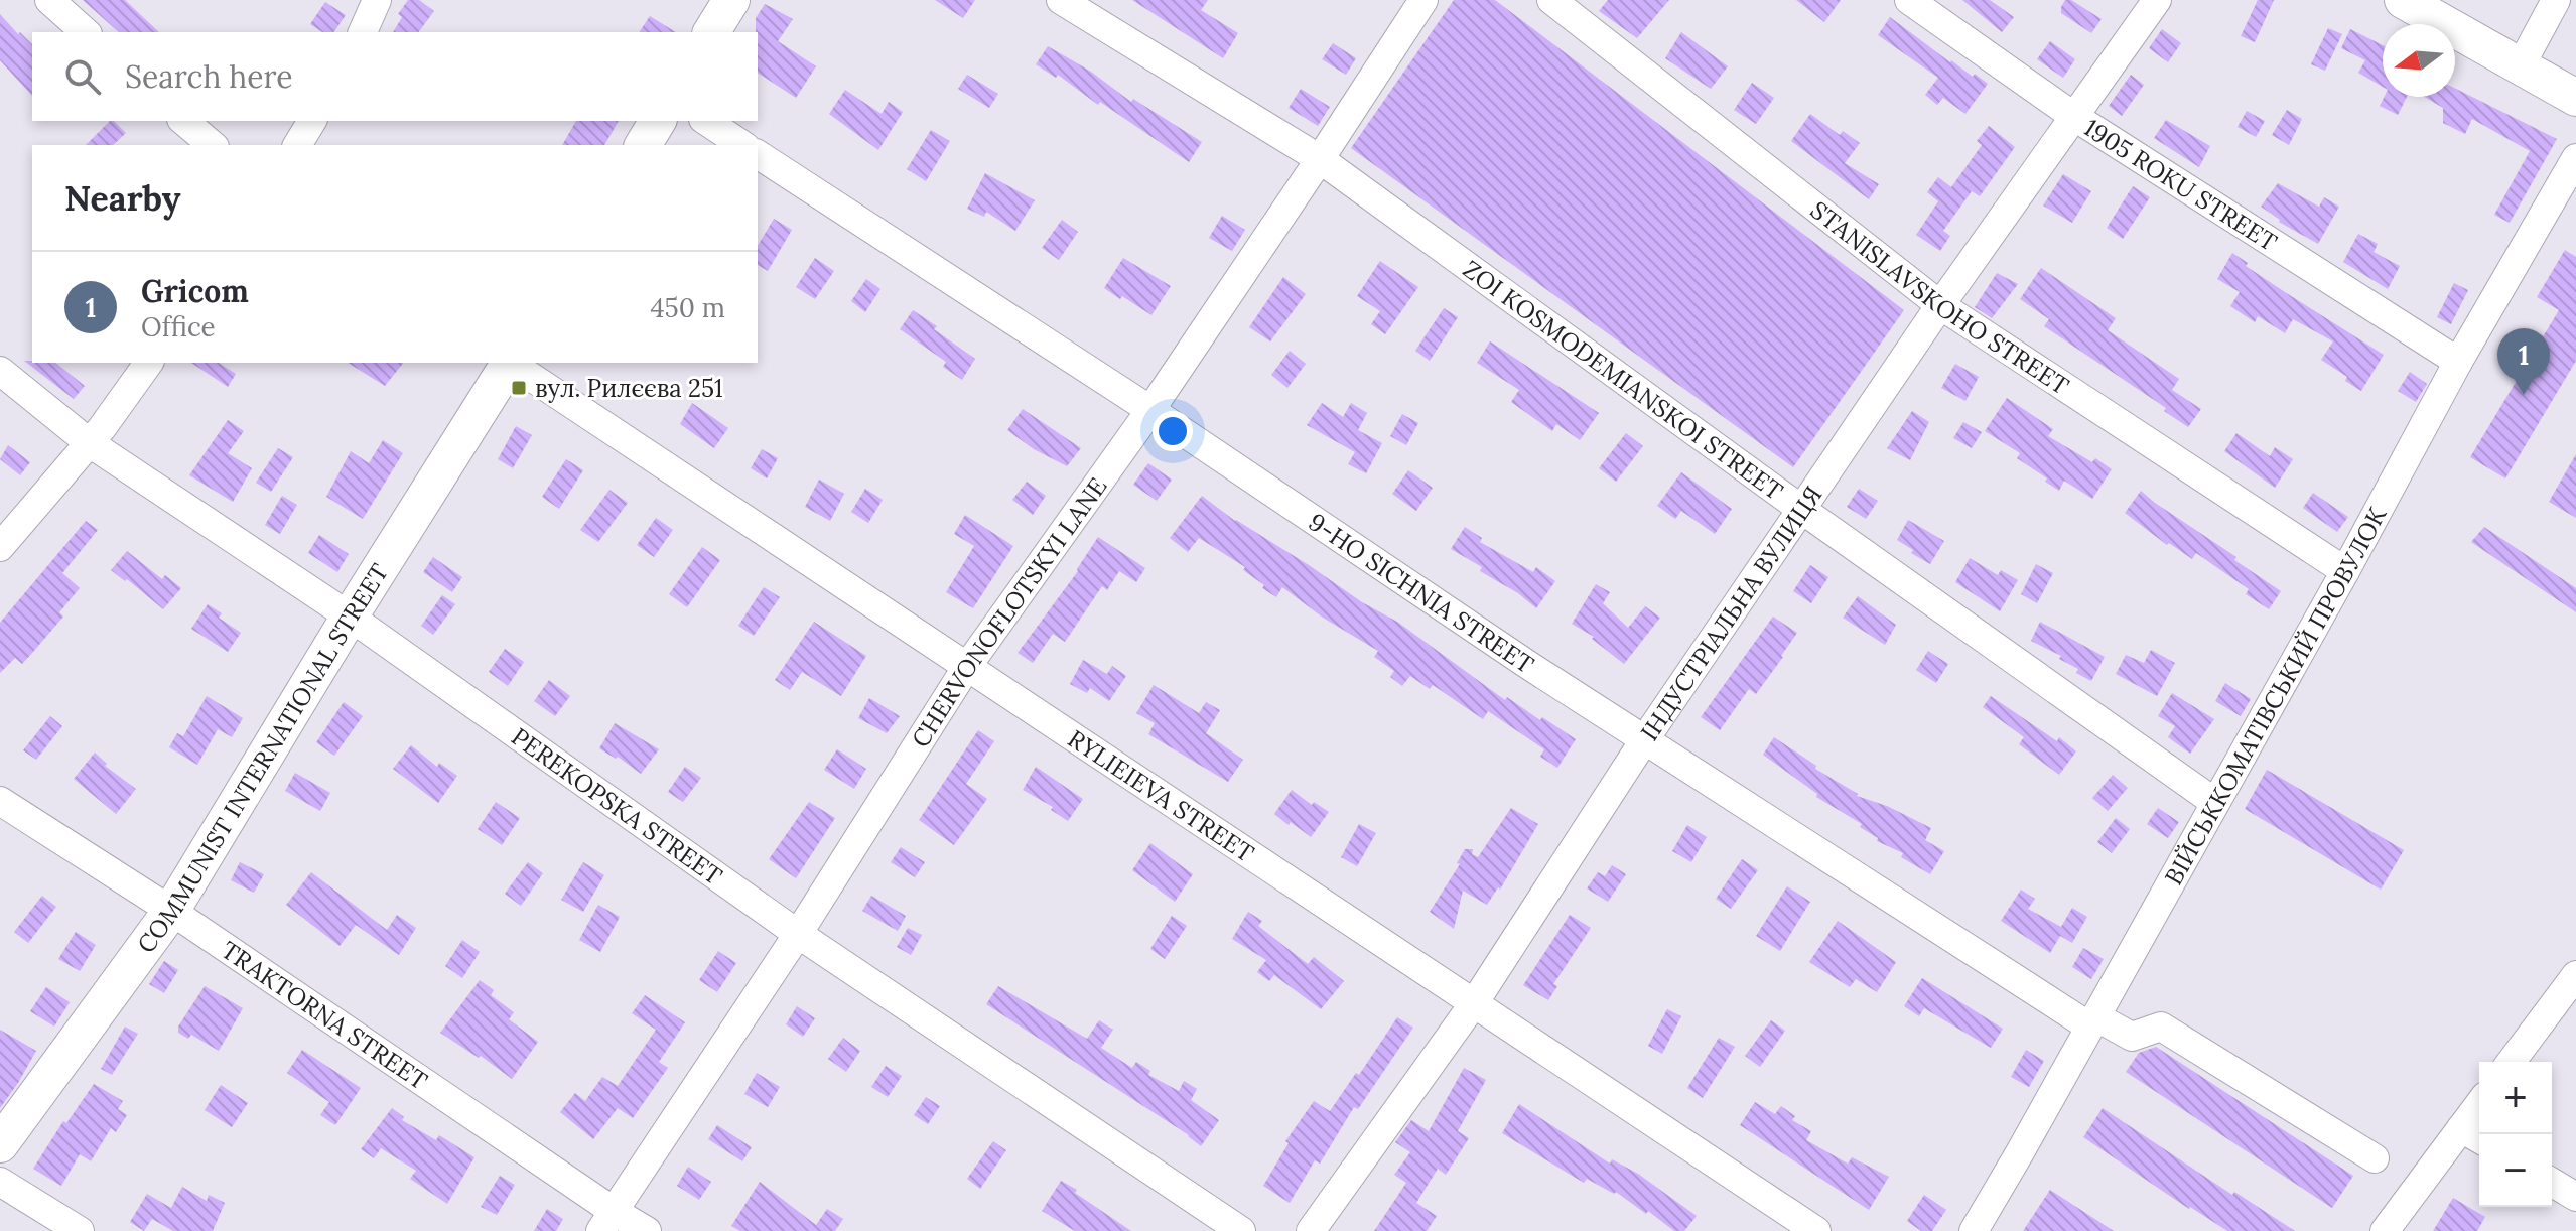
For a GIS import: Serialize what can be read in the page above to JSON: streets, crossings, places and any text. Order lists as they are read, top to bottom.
{
  "streets": {
    "main road": ["COMMUNIST INTERNATIONAL STREET"],
    "street": [
      "1905 ROKU STREET",
      "STANISLAVSKOHO STREET",
      "ZOI KOSMODEMIANSKOI STREET",
      "9-HO SICHNIA STREET",
      "CHERVONOFLOTSKYI LANE",
      "ІНДУСТРІАЛЬНА ВУЛИЦЯ",
      "ВІЙСЬККОМАТІВСЬКИЙ ПРОВУЛОК",
      "RYLIEIEVA STREET",
      "PEREKOPSKA STREET",
      "TRAKTORNA STREET"
    ]
  },
  "crossings": [
    ["1905 ROKU STREET", "ІНДУСТРІАЛЬНА ВУЛИЦЯ"],
    ["1905 ROKU STREET", "ВІЙСЬККОМАТІВСЬКИЙ ПРОВУЛОК"],
    ["STANISLAVSKOHO STREET", "ІНДУСТРІАЛЬНА ВУЛИЦЯ"],
    ["STANISLAVSKOHO STREET", "ВІЙСЬККОМАТІВСЬКИЙ ПРОВУЛОК"],
    ["ZOI KOSMODEMIANSKOI STREET", "CHERVONOFLOTSKYI LANE"],
    ["ZOI KOSMODEMIANSKOI STREET", "ІНДУСТРІАЛЬНА ВУЛИЦЯ"],
    ["ZOI KOSMODEMIANSKOI STREET", "ВІЙСЬККОМАТІВСЬКИЙ ПРОВУЛОК"],
    ["9-HO SICHNIA STREET", "CHERVONOFLOTSKYI LANE"],
    ["9-HO SICHNIA STREET", "ІНДУСТРІАЛЬНА ВУЛИЦЯ"],
    ["9-HO SICHNIA STREET", "ВІЙСЬККОМАТІВСЬКИЙ ПРОВУЛОК"],
    ["CHERVONOFLOTSKYI LANE", "RYLIEIEVA STREET"],
    ["CHERVONOFLOTSKYI LANE", "PEREKOPSKA STREET"],
    ["CHERVONOFLOTSKYI LANE", "TRAKTORNA STREET"],
    ["ІНДУСТРІАЛЬНА ВУЛИЦЯ", "RYLIEIEVA STREET"],
    ["COMMUNIST INTERNATIONAL STREET", "PEREKOPSKA STREET"],
    ["COMMUNIST INTERNATIONAL STREET", "TRAKTORNA STREET"]
  ],
  "places": {
    "transit": ["вул. Рилєєва 251"]
  },
  "north": "left",
  "page": {
    "search": "Search here",
    "heading": "Nearby",
    "list": [
      {
        "mark": "1",
        "name": "Gricom",
        "note": "Office",
        "value": "450 m"
      }
    ],
    "pins": "1",
    "map_buttons": ["+", "−"]
  }
}
